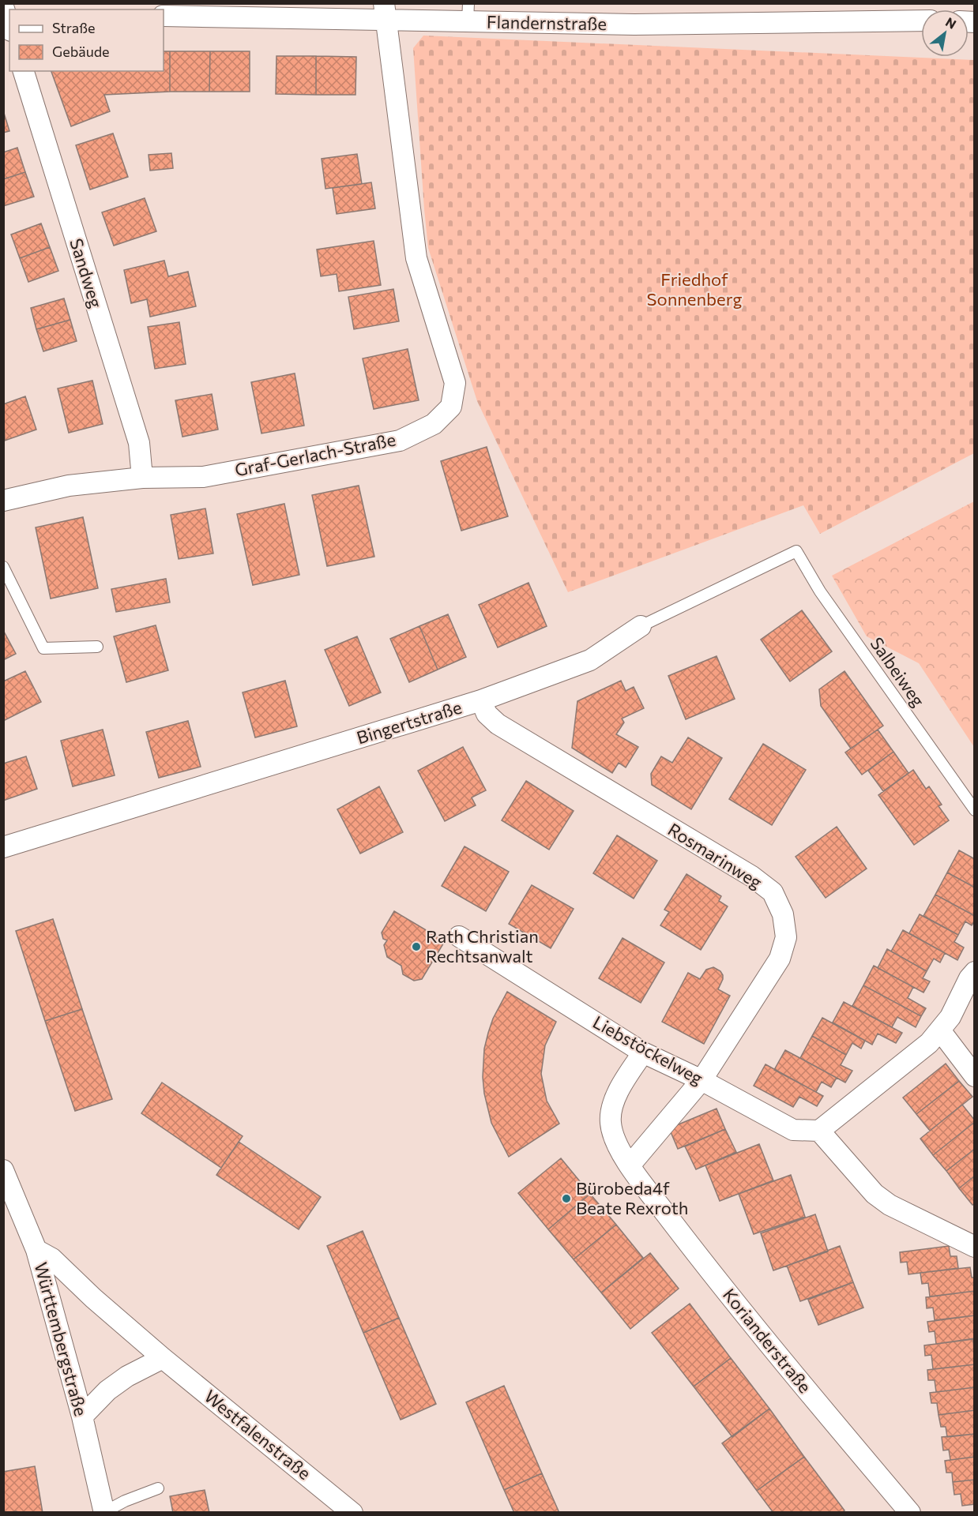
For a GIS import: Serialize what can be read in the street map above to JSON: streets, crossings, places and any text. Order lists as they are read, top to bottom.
{
  "streets": {
    "street": [
      "Flandernstraße",
      "Sandweg",
      "Graf-Gerlach-Straße",
      "Bingertstraße",
      "Rosmarinweg",
      "Liebstöckelweg",
      "Württembergstraße",
      "Korianderstraße",
      "Westfalenstraße"
    ],
    "lane": ["Salbeiweg"]
  },
  "crossings": [
    ["Flandernstraße", "Graf-Gerlach-Straße"],
    ["Sandweg", "Graf-Gerlach-Straße"],
    ["Salbeiweg", "Bingertstraße"],
    ["Bingertstraße", "Rosmarinweg"],
    ["Rosmarinweg", "Liebstöckelweg"],
    ["Liebstöckelweg", "Korianderstraße"],
    ["Württembergstraße", "Westfalenstraße"]
  ],
  "parks": ["Friedhof Sonnenberg"],
  "places": ["Rath Christian Rechtsanwalt", "Bürobeda4f Beate Rexroth"],
  "legend": ["Straße", "Gebäude"],
  "north": "top right"
}
